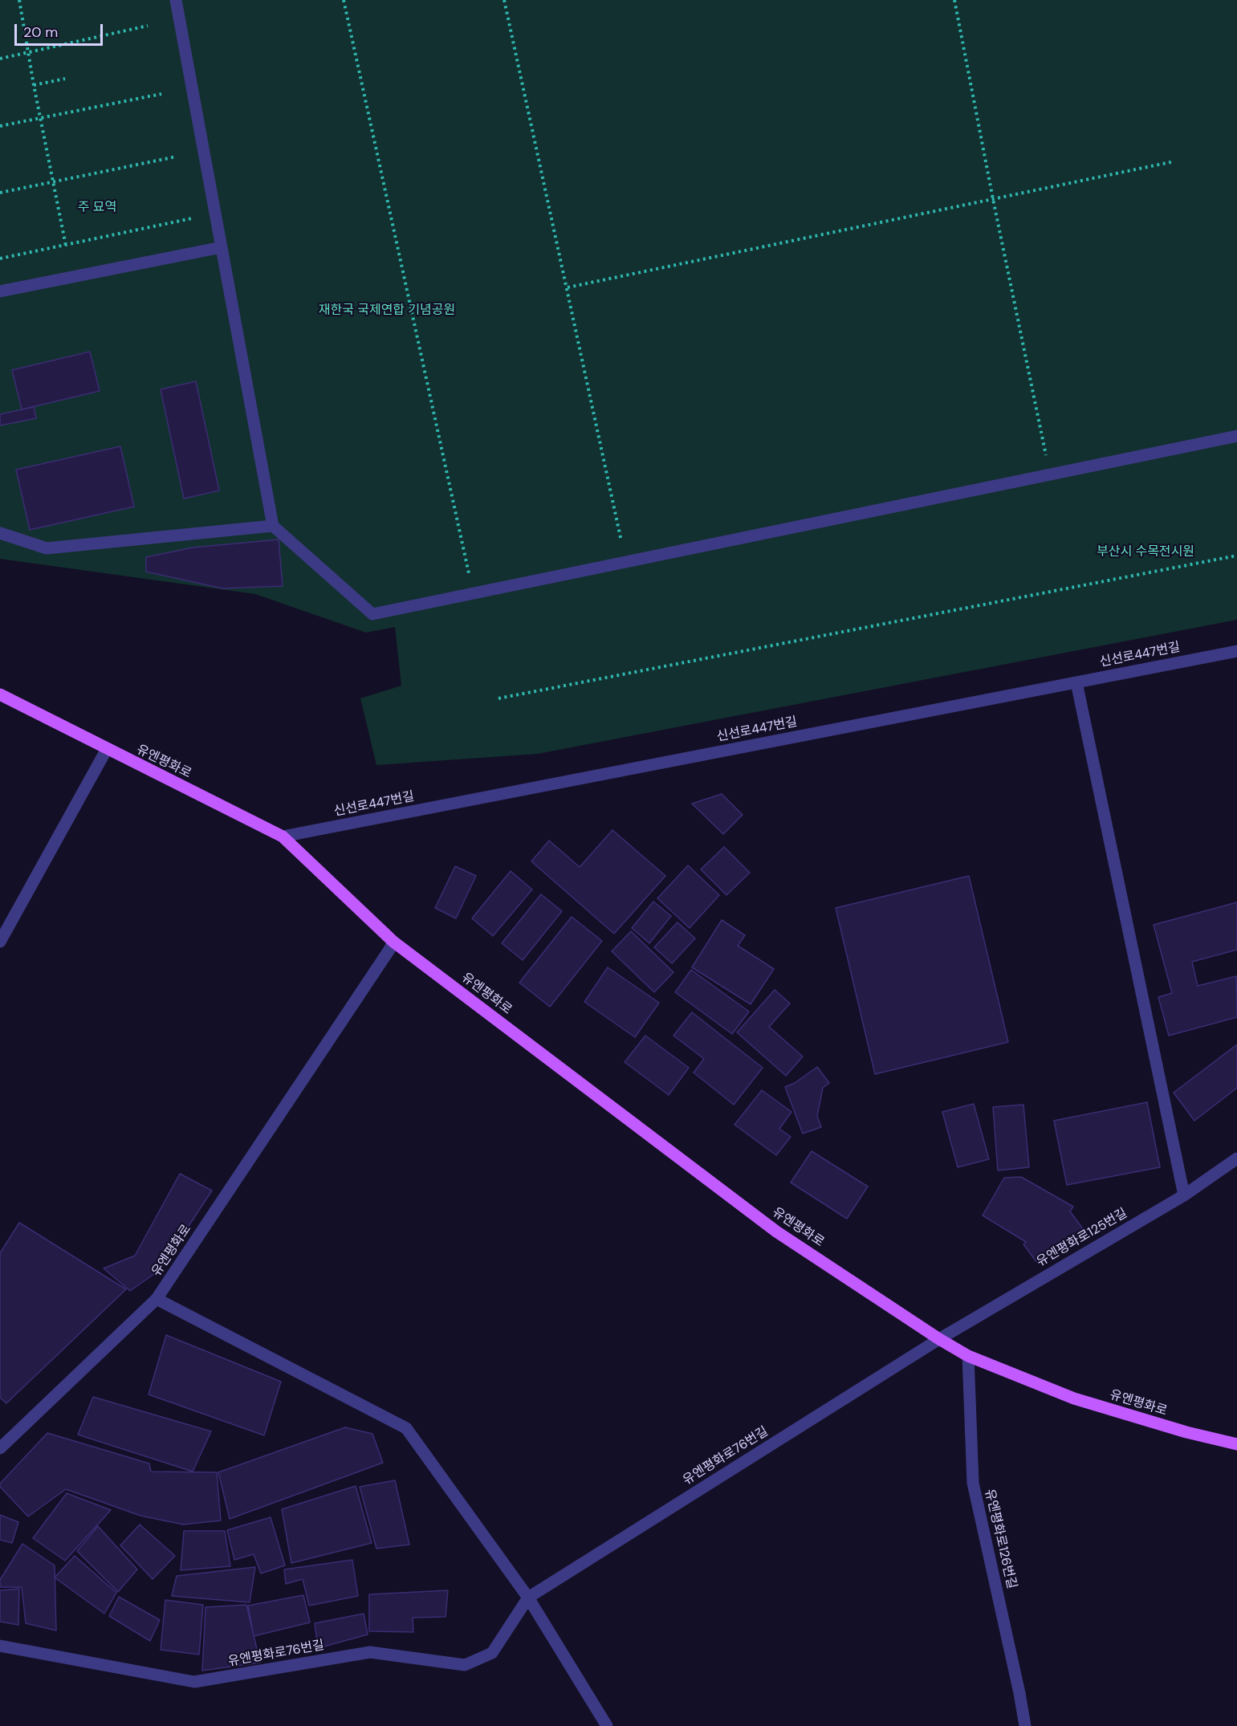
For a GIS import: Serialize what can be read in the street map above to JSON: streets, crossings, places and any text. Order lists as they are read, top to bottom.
{
  "streets": {
    "main road": ["유엔평화로"],
    "street": [
      "신선로447번길",
      "유엔평화로125번길",
      "유엔평화로76번길",
      "유엔평화로126번길"
    ]
  },
  "crossings": [
    ["신선로447번길", "유엔평화로"],
    ["유엔평화로", "유엔평화로125번길"],
    ["유엔평화로", "유엔평화로76번길"],
    ["유엔평화로", "유엔평화로126번길"],
    ["유엔평화로125번길", "유엔평화로76번길"]
  ],
  "parks": ["주 묘역", "재한국 국제연합 기념공원", "부산시 수목전시원"],
  "scale_bar": "20 m"
}
